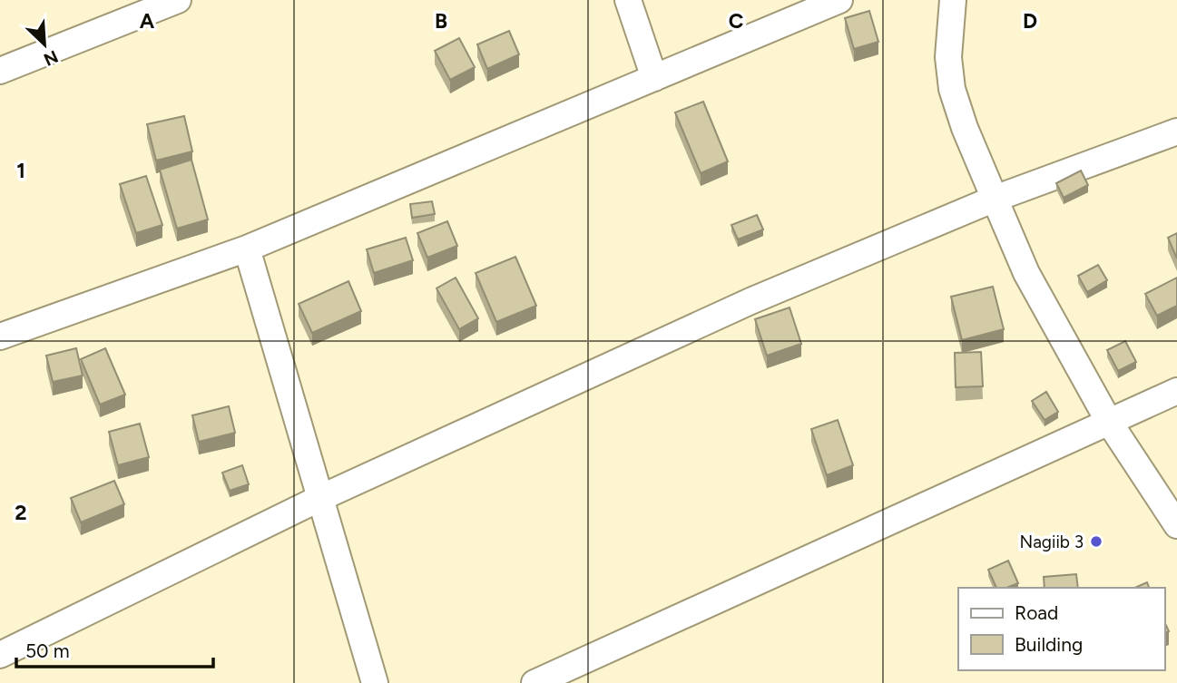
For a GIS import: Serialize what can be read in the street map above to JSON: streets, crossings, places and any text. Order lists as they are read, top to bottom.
{
  "places": ["Nagiib 3"],
  "legend": ["Road", "Building"],
  "scale_bar": "50 m",
  "north": "bottom right",
  "grid": {
    "columns": [
      "A",
      "B",
      "C",
      "D"
    ],
    "rows": ["1", "2"]
  }
}
